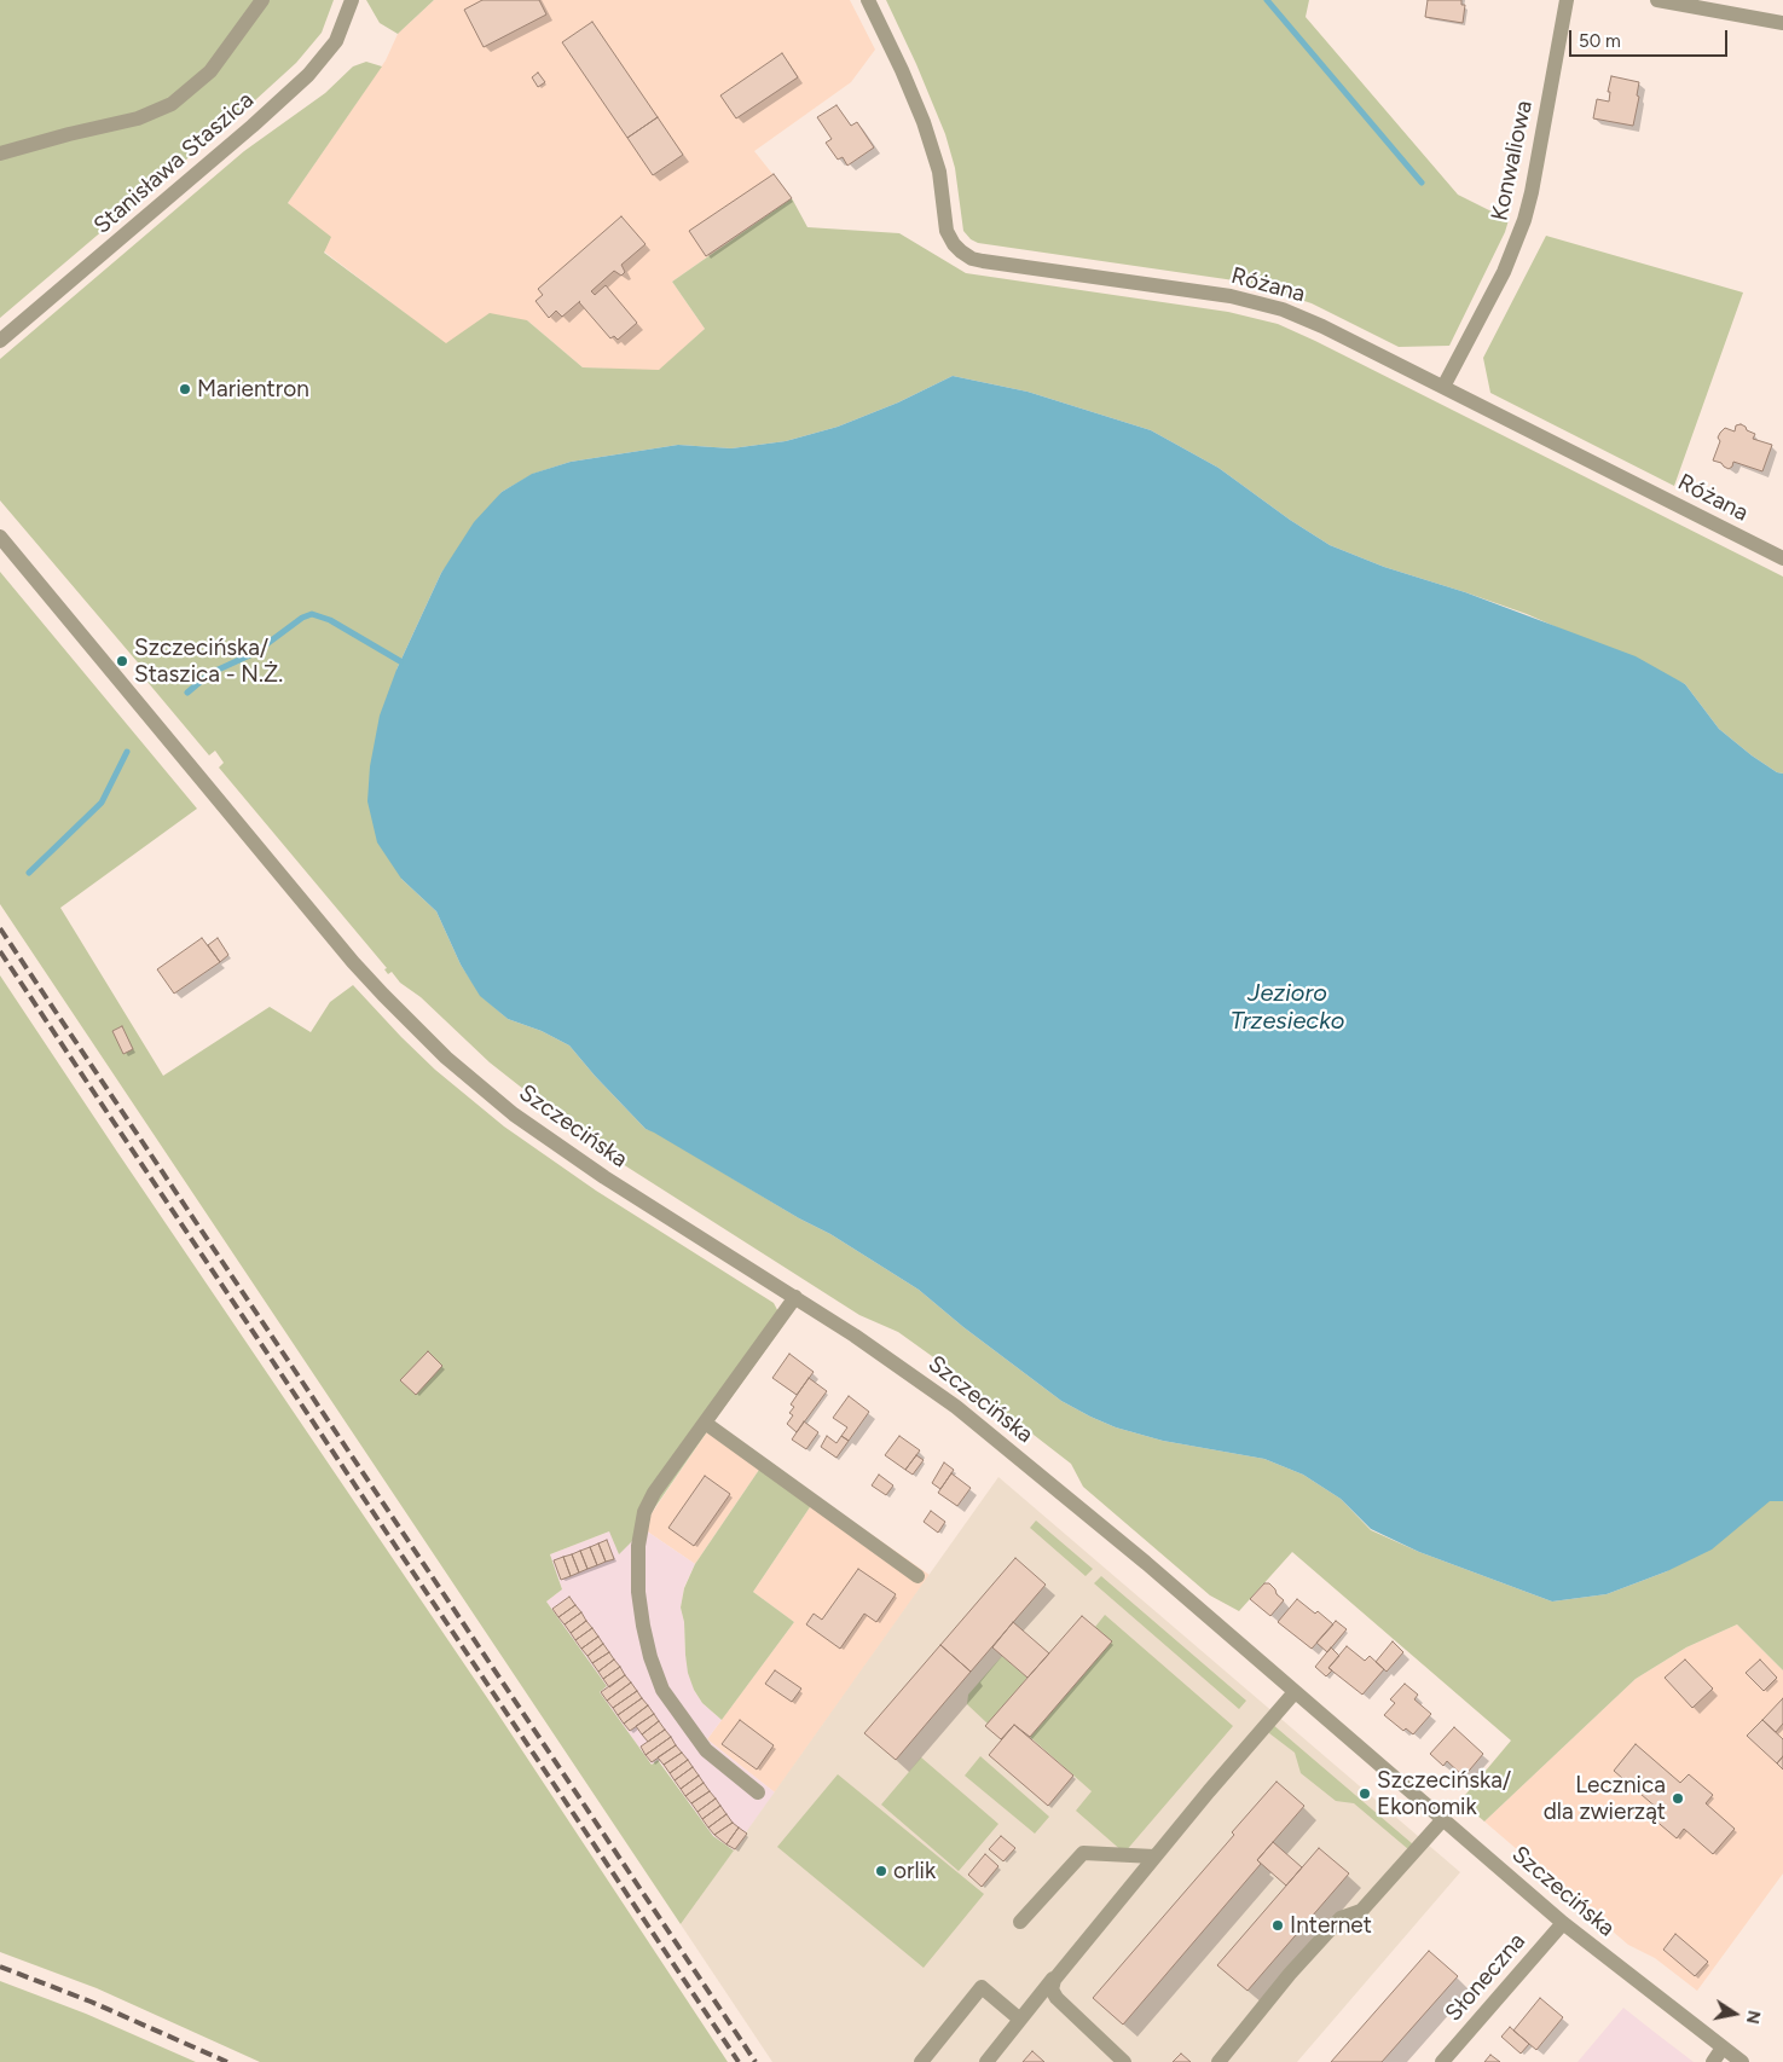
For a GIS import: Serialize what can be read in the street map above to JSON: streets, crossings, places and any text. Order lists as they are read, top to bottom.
{
  "streets": {
    "street": [
      "Konwaliowa",
      "Stanisława Staszica",
      "Różana",
      "Szczecińska",
      "Słoneczna"
    ]
  },
  "crossings": [
    ["Konwaliowa", "Różana"],
    ["Szczecińska", "Słoneczna"]
  ],
  "water": ["Jezioro Trzesiecko"],
  "places": [
    "Marientron",
    "Szczecińska/ Staszica - N.Ż.",
    "Szczecińska/ Ekonomik",
    "Lecznica dla zwierząt",
    "orlik",
    "Internet"
  ],
  "scale_bar": "50 m",
  "north": "right"
}
